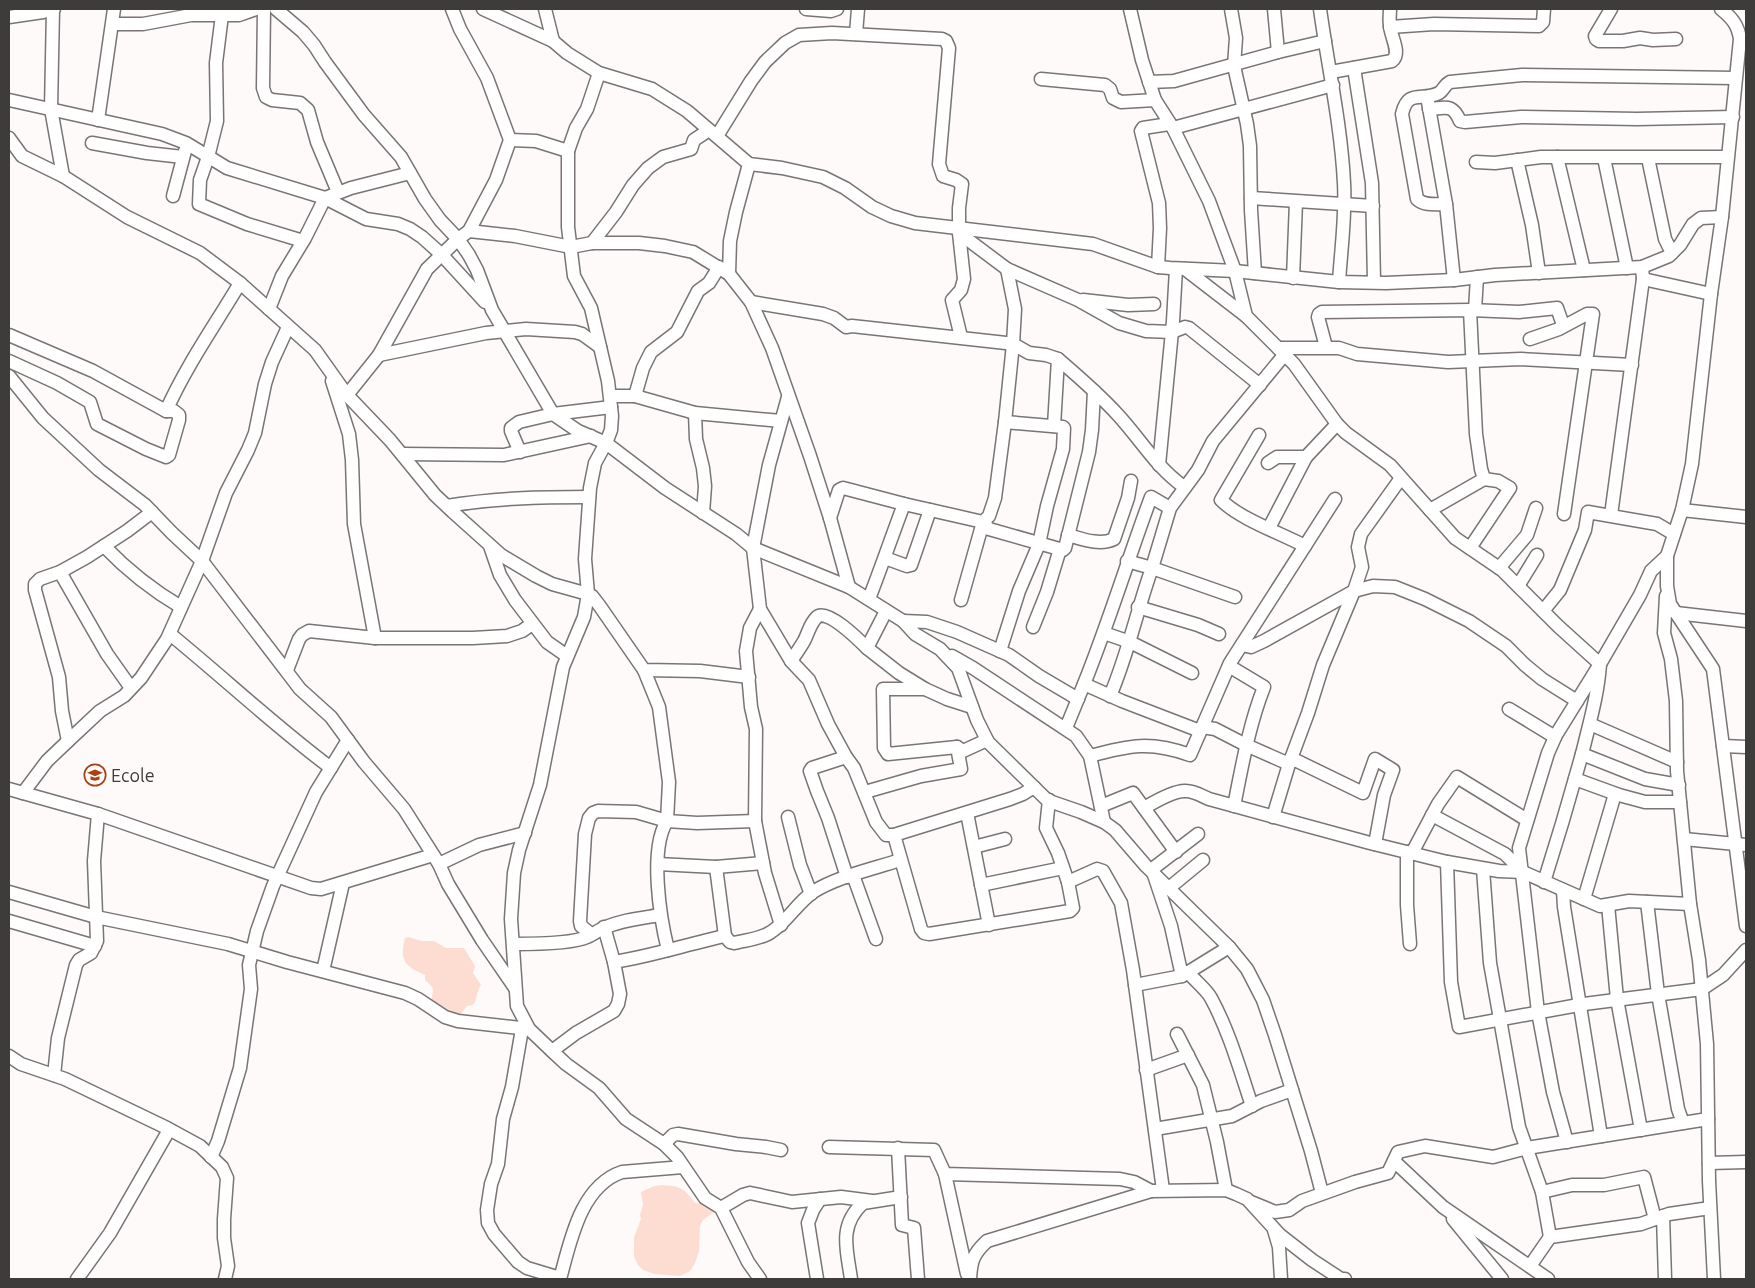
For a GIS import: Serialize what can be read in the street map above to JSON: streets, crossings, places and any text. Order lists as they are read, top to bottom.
{
  "places": {
    "school or university": ["Ecole"]
  }
}
